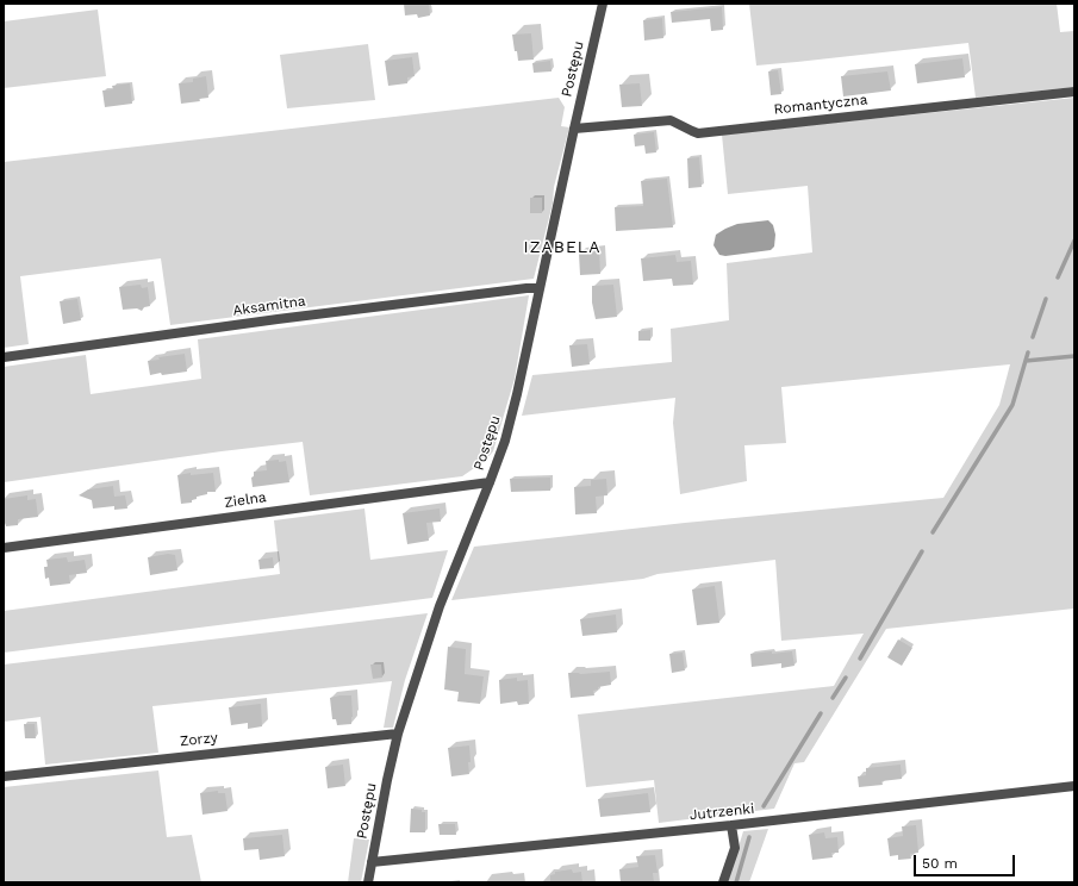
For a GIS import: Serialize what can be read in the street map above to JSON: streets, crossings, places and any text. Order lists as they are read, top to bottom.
{
  "streets": {
    "street": [
      "Postępu",
      "Romantyczna",
      "Aksamitna",
      "Zielna",
      "Zorzy",
      "Jutrzenki"
    ]
  },
  "crossings": [
    ["Postępu", "Romantyczna"],
    ["Postępu", "Aksamitna"],
    ["Postępu", "Zielna"],
    ["Postępu", "Zorzy"],
    ["Postępu", "Jutrzenki"]
  ],
  "districts": ["IZABELA"],
  "scale_bar": "50 m"
}
